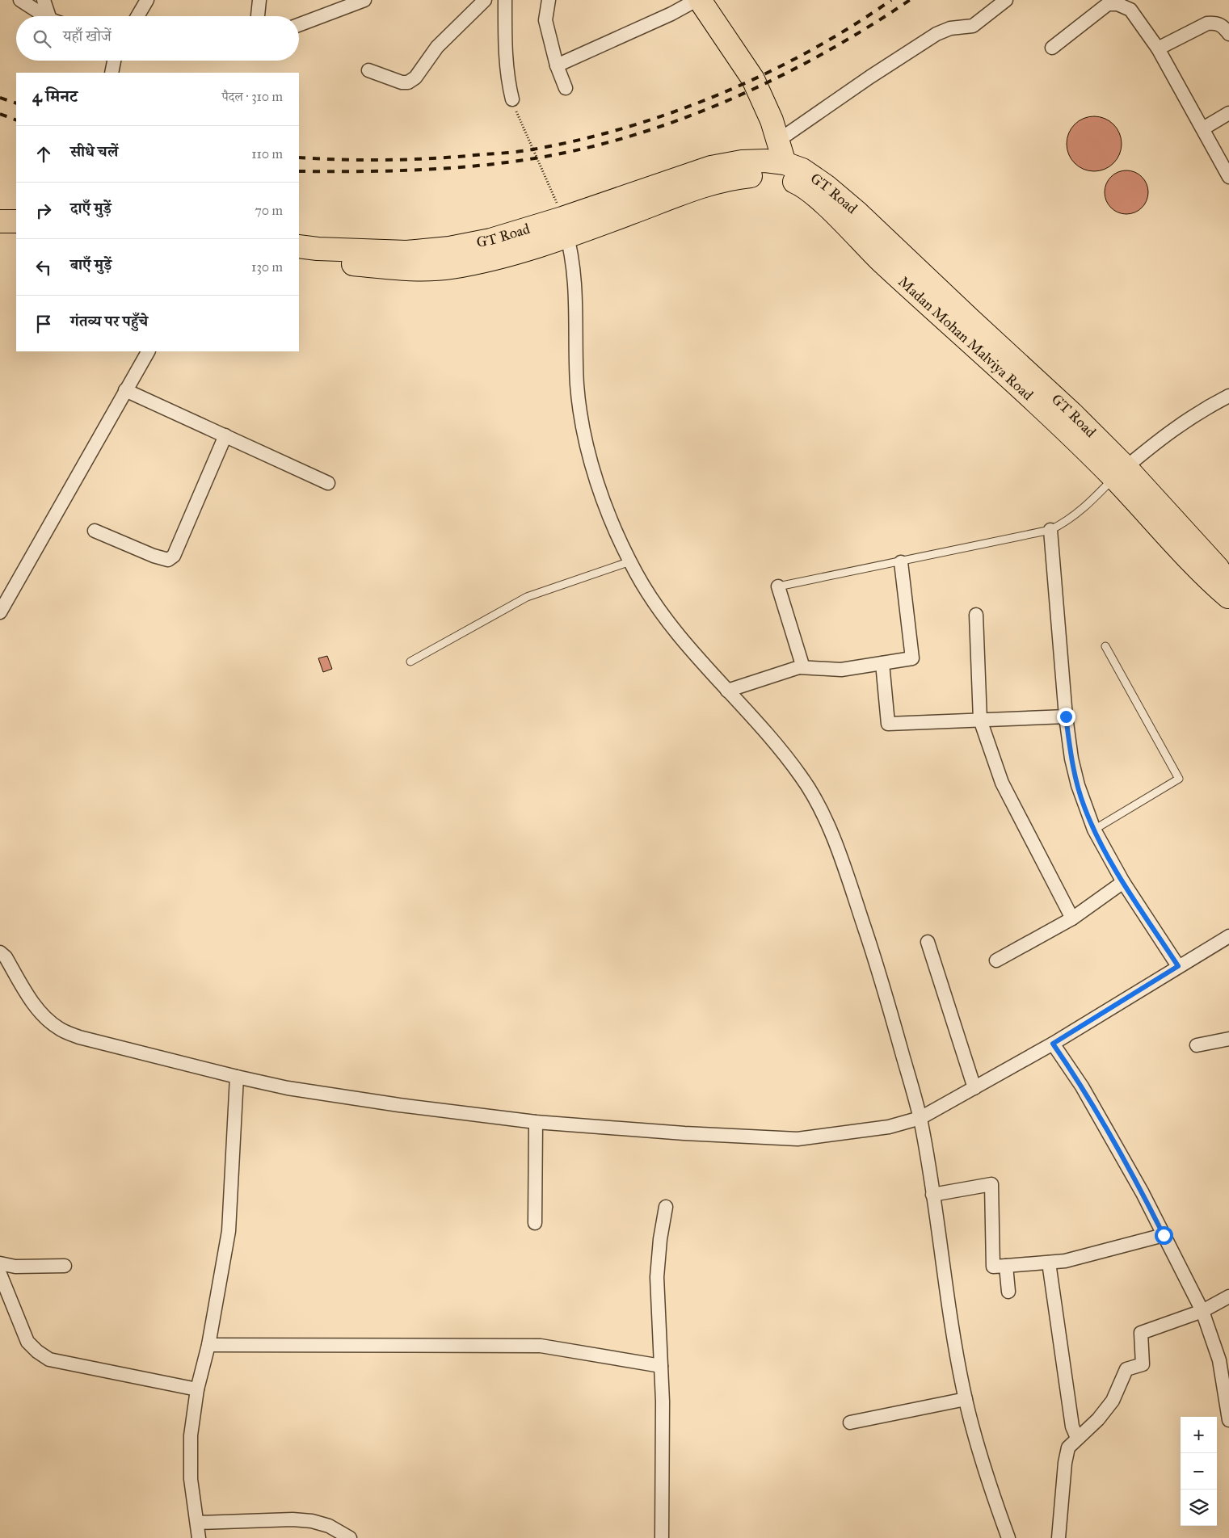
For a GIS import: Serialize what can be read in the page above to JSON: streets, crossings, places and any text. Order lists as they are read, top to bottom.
{
  "streets": {
    "highway": ["GT Road"]
  },
  "page": {
    "search": "यहाँ खोजें",
    "heading": ["4 मिनट", "पैदल · 310 m"],
    "list": [
      ["सीधे चलें", "110 m"],
      ["दाएँ मुड़ें", "70 m"],
      ["बाएँ मुड़ें", "130 m"],
      "गंतव्य पर पहुँचे"
    ],
    "map_buttons": ["+", "−"]
  }
}
